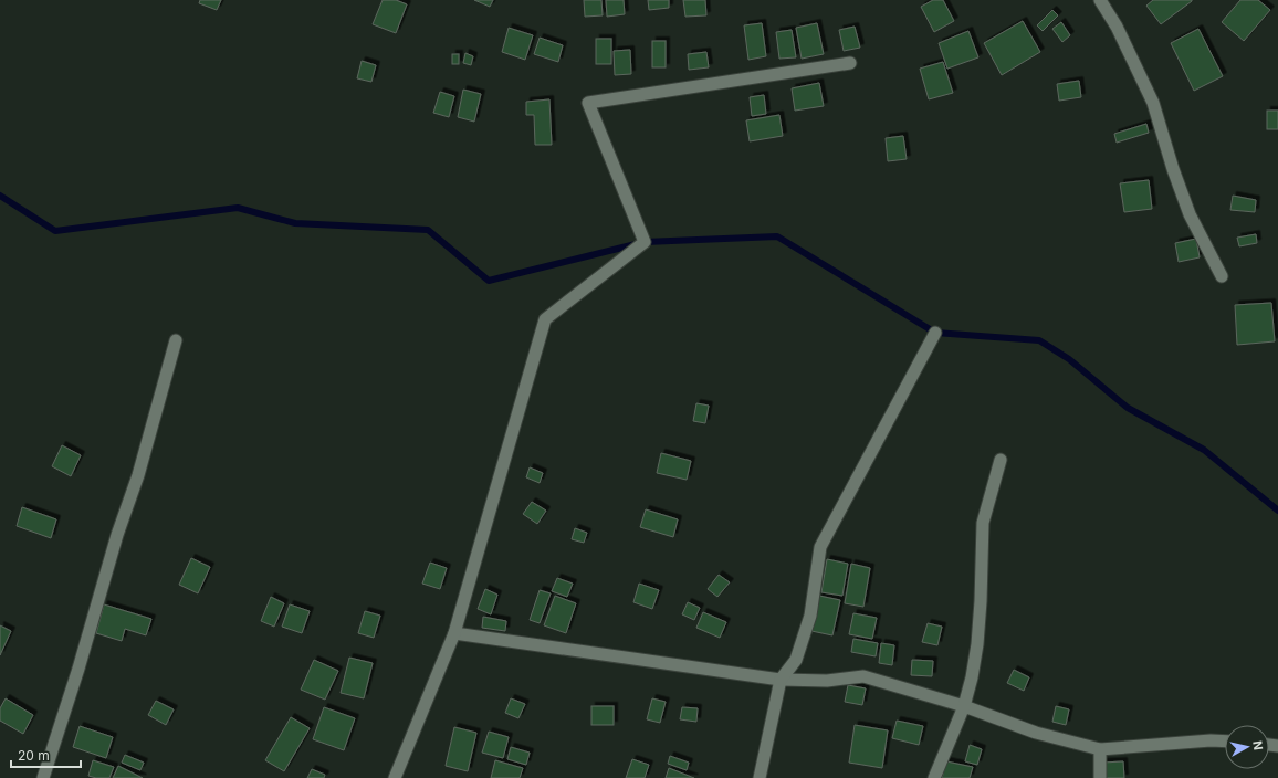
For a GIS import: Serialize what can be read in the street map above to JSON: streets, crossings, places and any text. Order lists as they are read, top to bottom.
{
  "scale_bar": "20 m",
  "north": "right"
}
